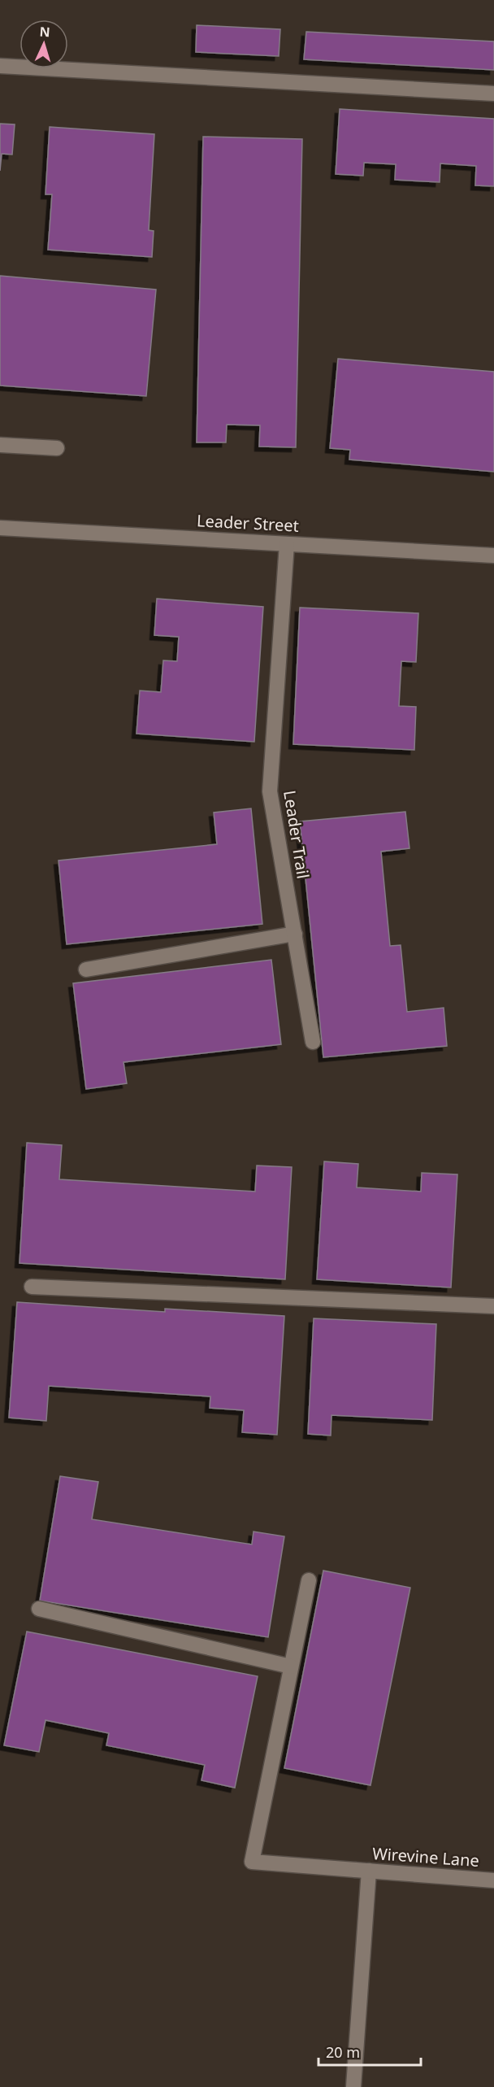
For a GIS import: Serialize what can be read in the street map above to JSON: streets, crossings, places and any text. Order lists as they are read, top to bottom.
{
  "streets": {
    "street": ["Leader Street", "Leader Trail", "Wirevine Lane"]
  },
  "crossings": [
    ["Leader Street", "Leader Trail"]
  ],
  "scale_bar": "20 m",
  "north": "top"
}
